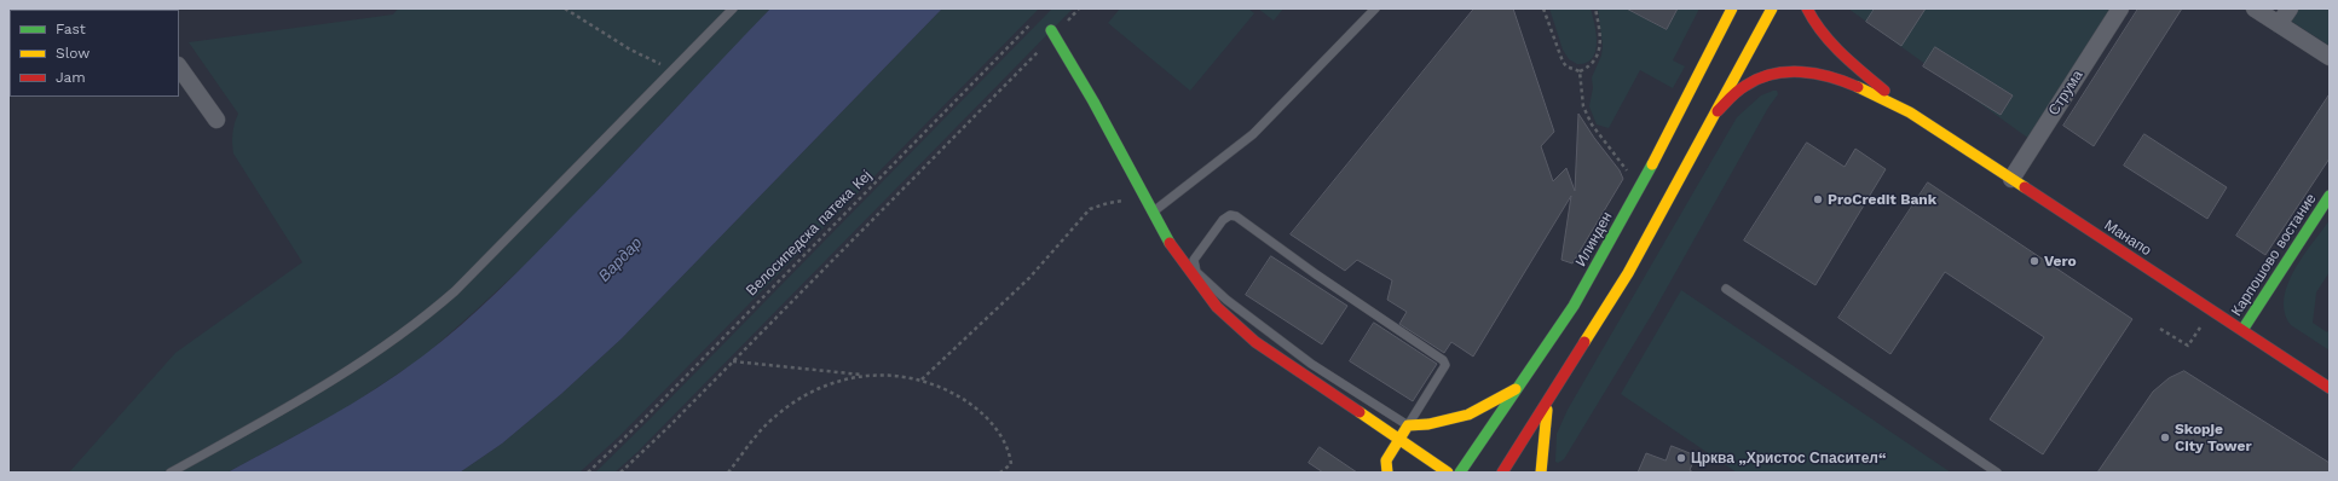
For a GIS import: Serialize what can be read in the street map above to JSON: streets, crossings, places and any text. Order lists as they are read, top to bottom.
{
  "streets": {
    "street": [
      "Струма",
      "Манапо",
      "Илинден",
      "Карпошово востание"
    ],
    "path": ["Велосипедска патека Кеј"]
  },
  "crossings": [
    ["Струма", "Манапо"],
    ["Манапо", "Карпошово востание"]
  ],
  "water": ["Вардар"],
  "places": [
    "ProCredit Bank",
    "Vero",
    "Skopje City Tower",
    "Црква „Христос Спасител“"
  ],
  "legend": ["Fast", "Slow", "Jam"]
}
